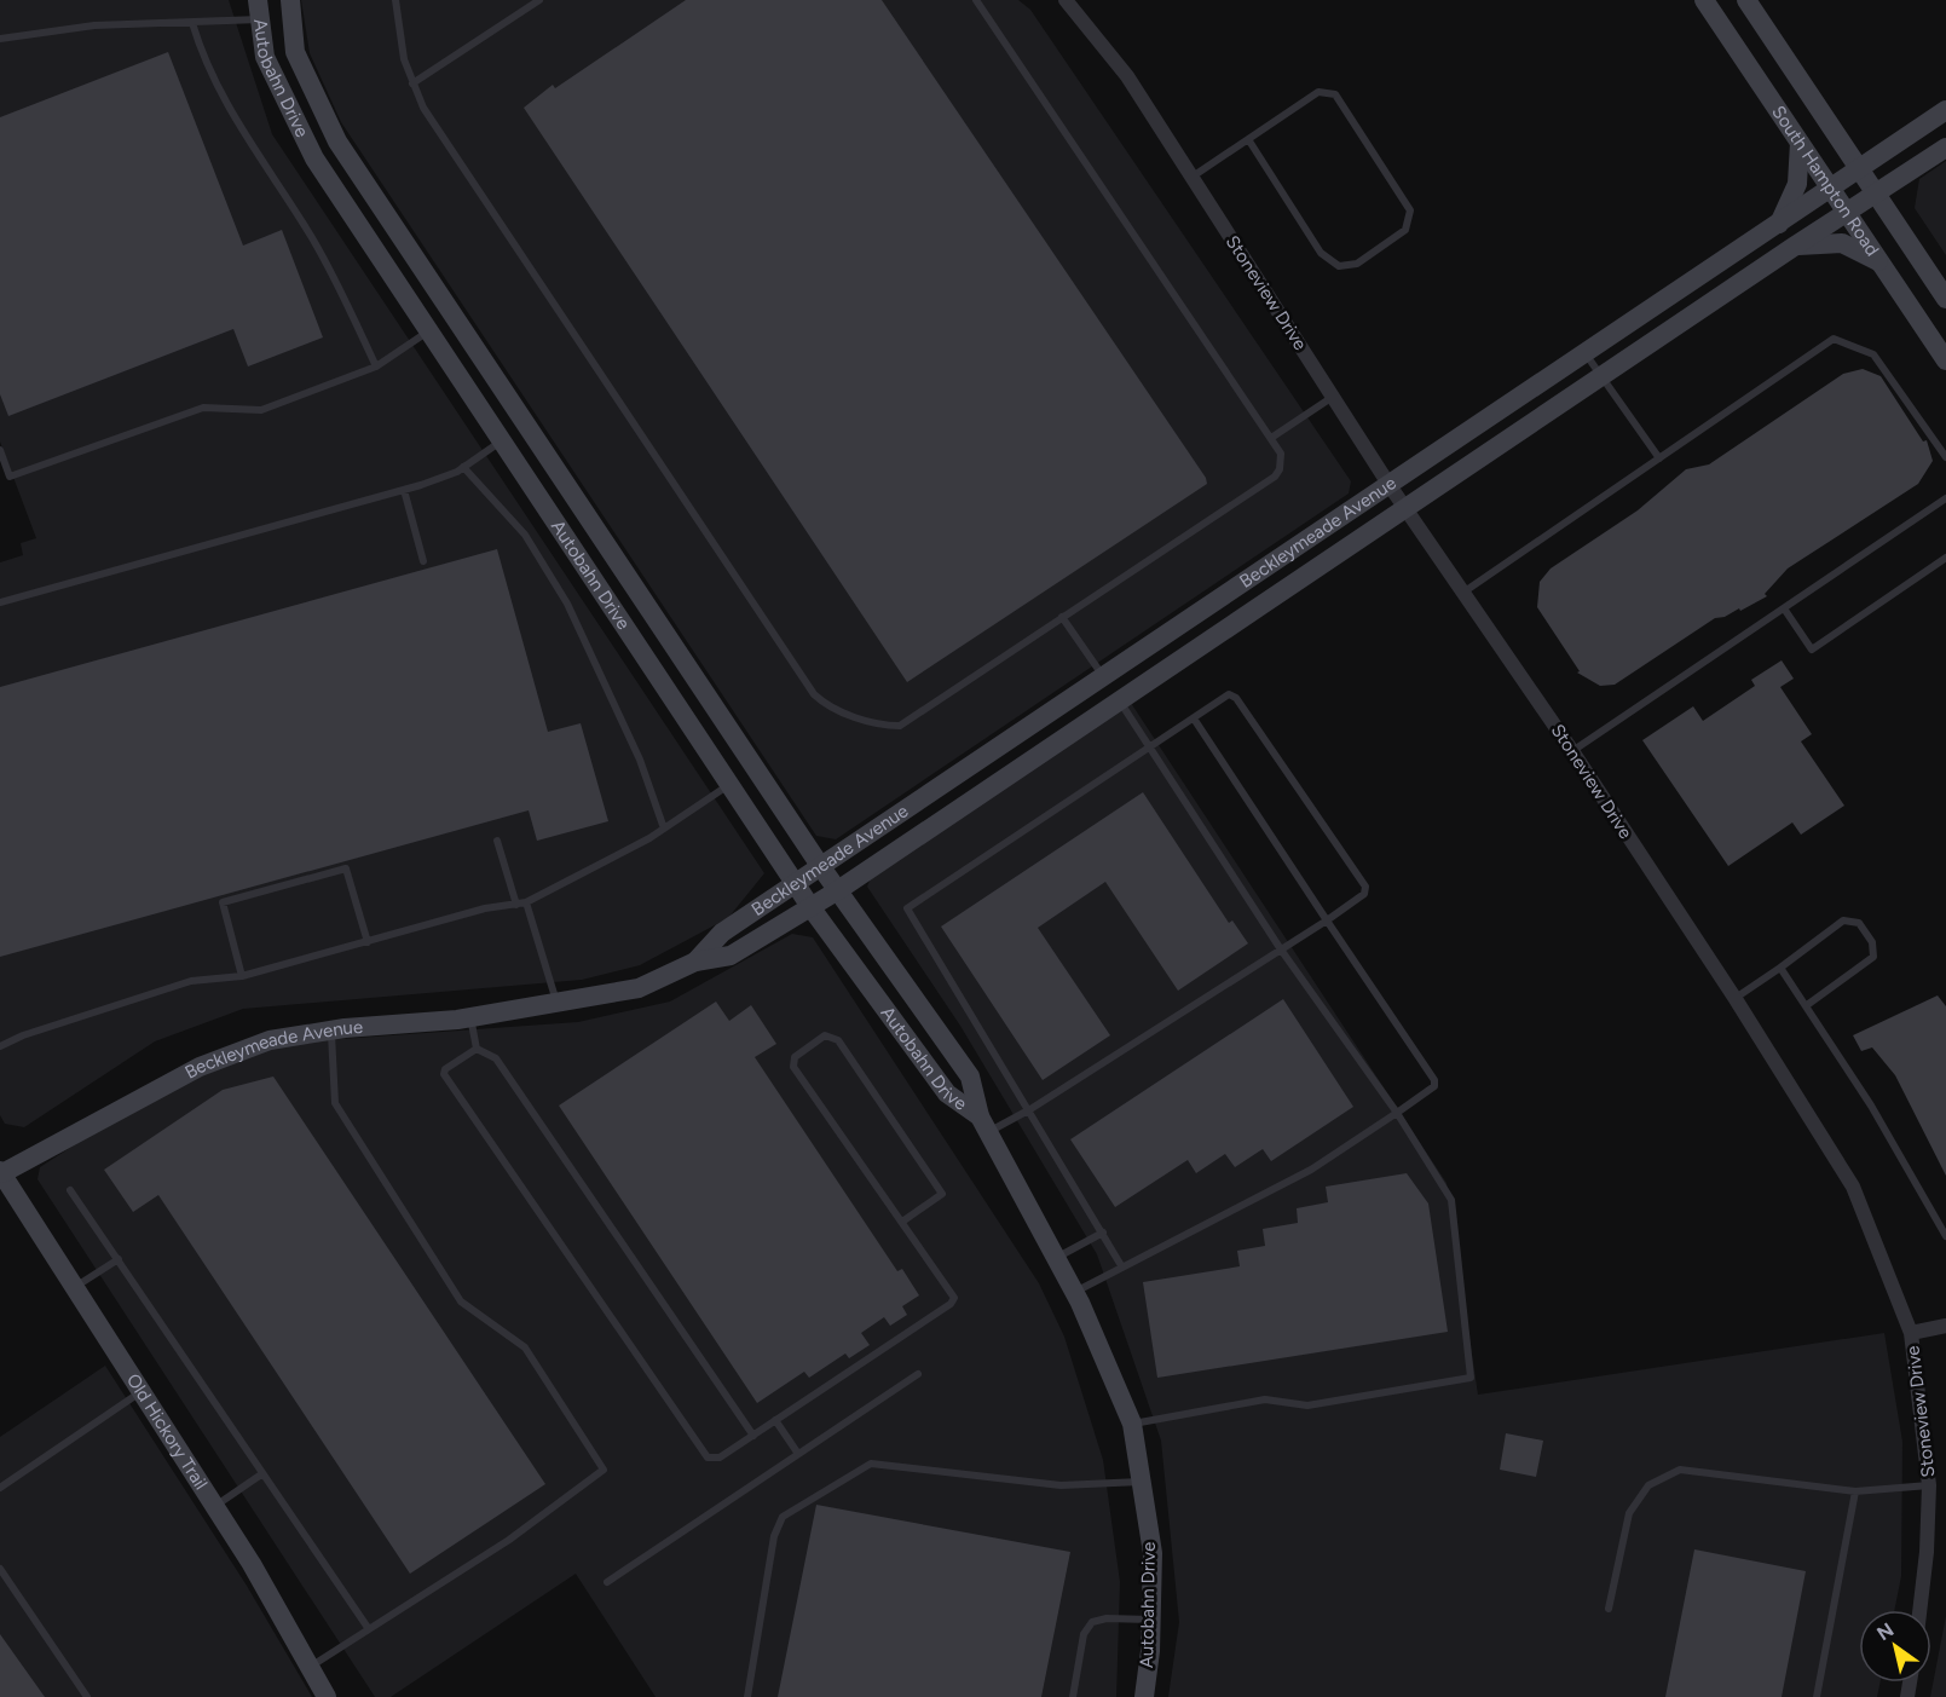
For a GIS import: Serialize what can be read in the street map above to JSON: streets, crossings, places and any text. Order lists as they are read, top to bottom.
{
  "streets": {
    "street": [
      "Autobahn Drive",
      "South Hampton Road",
      "Stoneview Drive",
      "Beckleymeade Avenue",
      "Old Hickory Trail"
    ]
  },
  "crossings": [
    ["Autobahn Drive", "Beckleymeade Avenue"],
    ["South Hampton Road", "Beckleymeade Avenue"],
    ["Stoneview Drive", "Beckleymeade Avenue"],
    ["Beckleymeade Avenue", "Old Hickory Trail"]
  ],
  "north": "top left"
}
